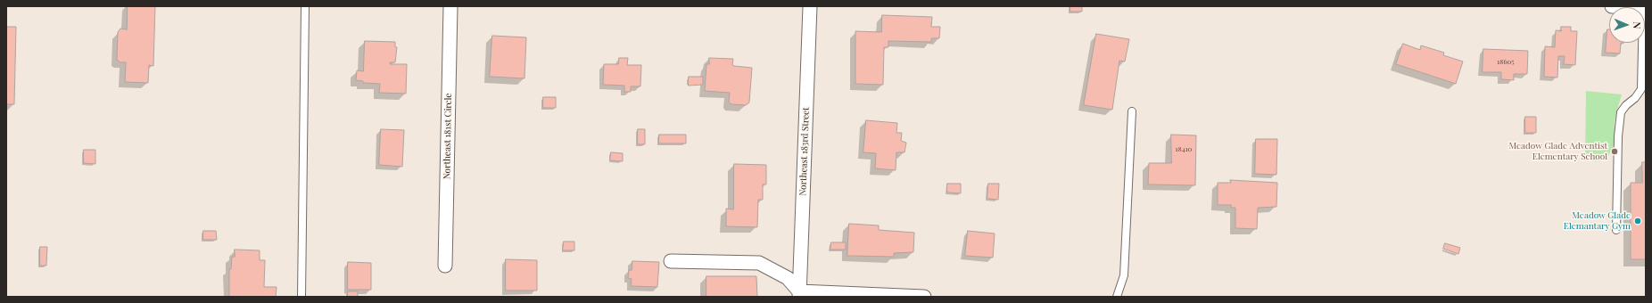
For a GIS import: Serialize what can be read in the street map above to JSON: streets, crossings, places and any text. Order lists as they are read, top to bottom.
{
  "streets": {
    "street": ["Northeast 181st Circle", "Northeast 183rd Street"]
  },
  "places": ["Meadow Glade Adventist Elementary School", "Meadow Glade Elemantary Gym"],
  "house_numbers": ["18605", "18410"],
  "north": "right"
}
